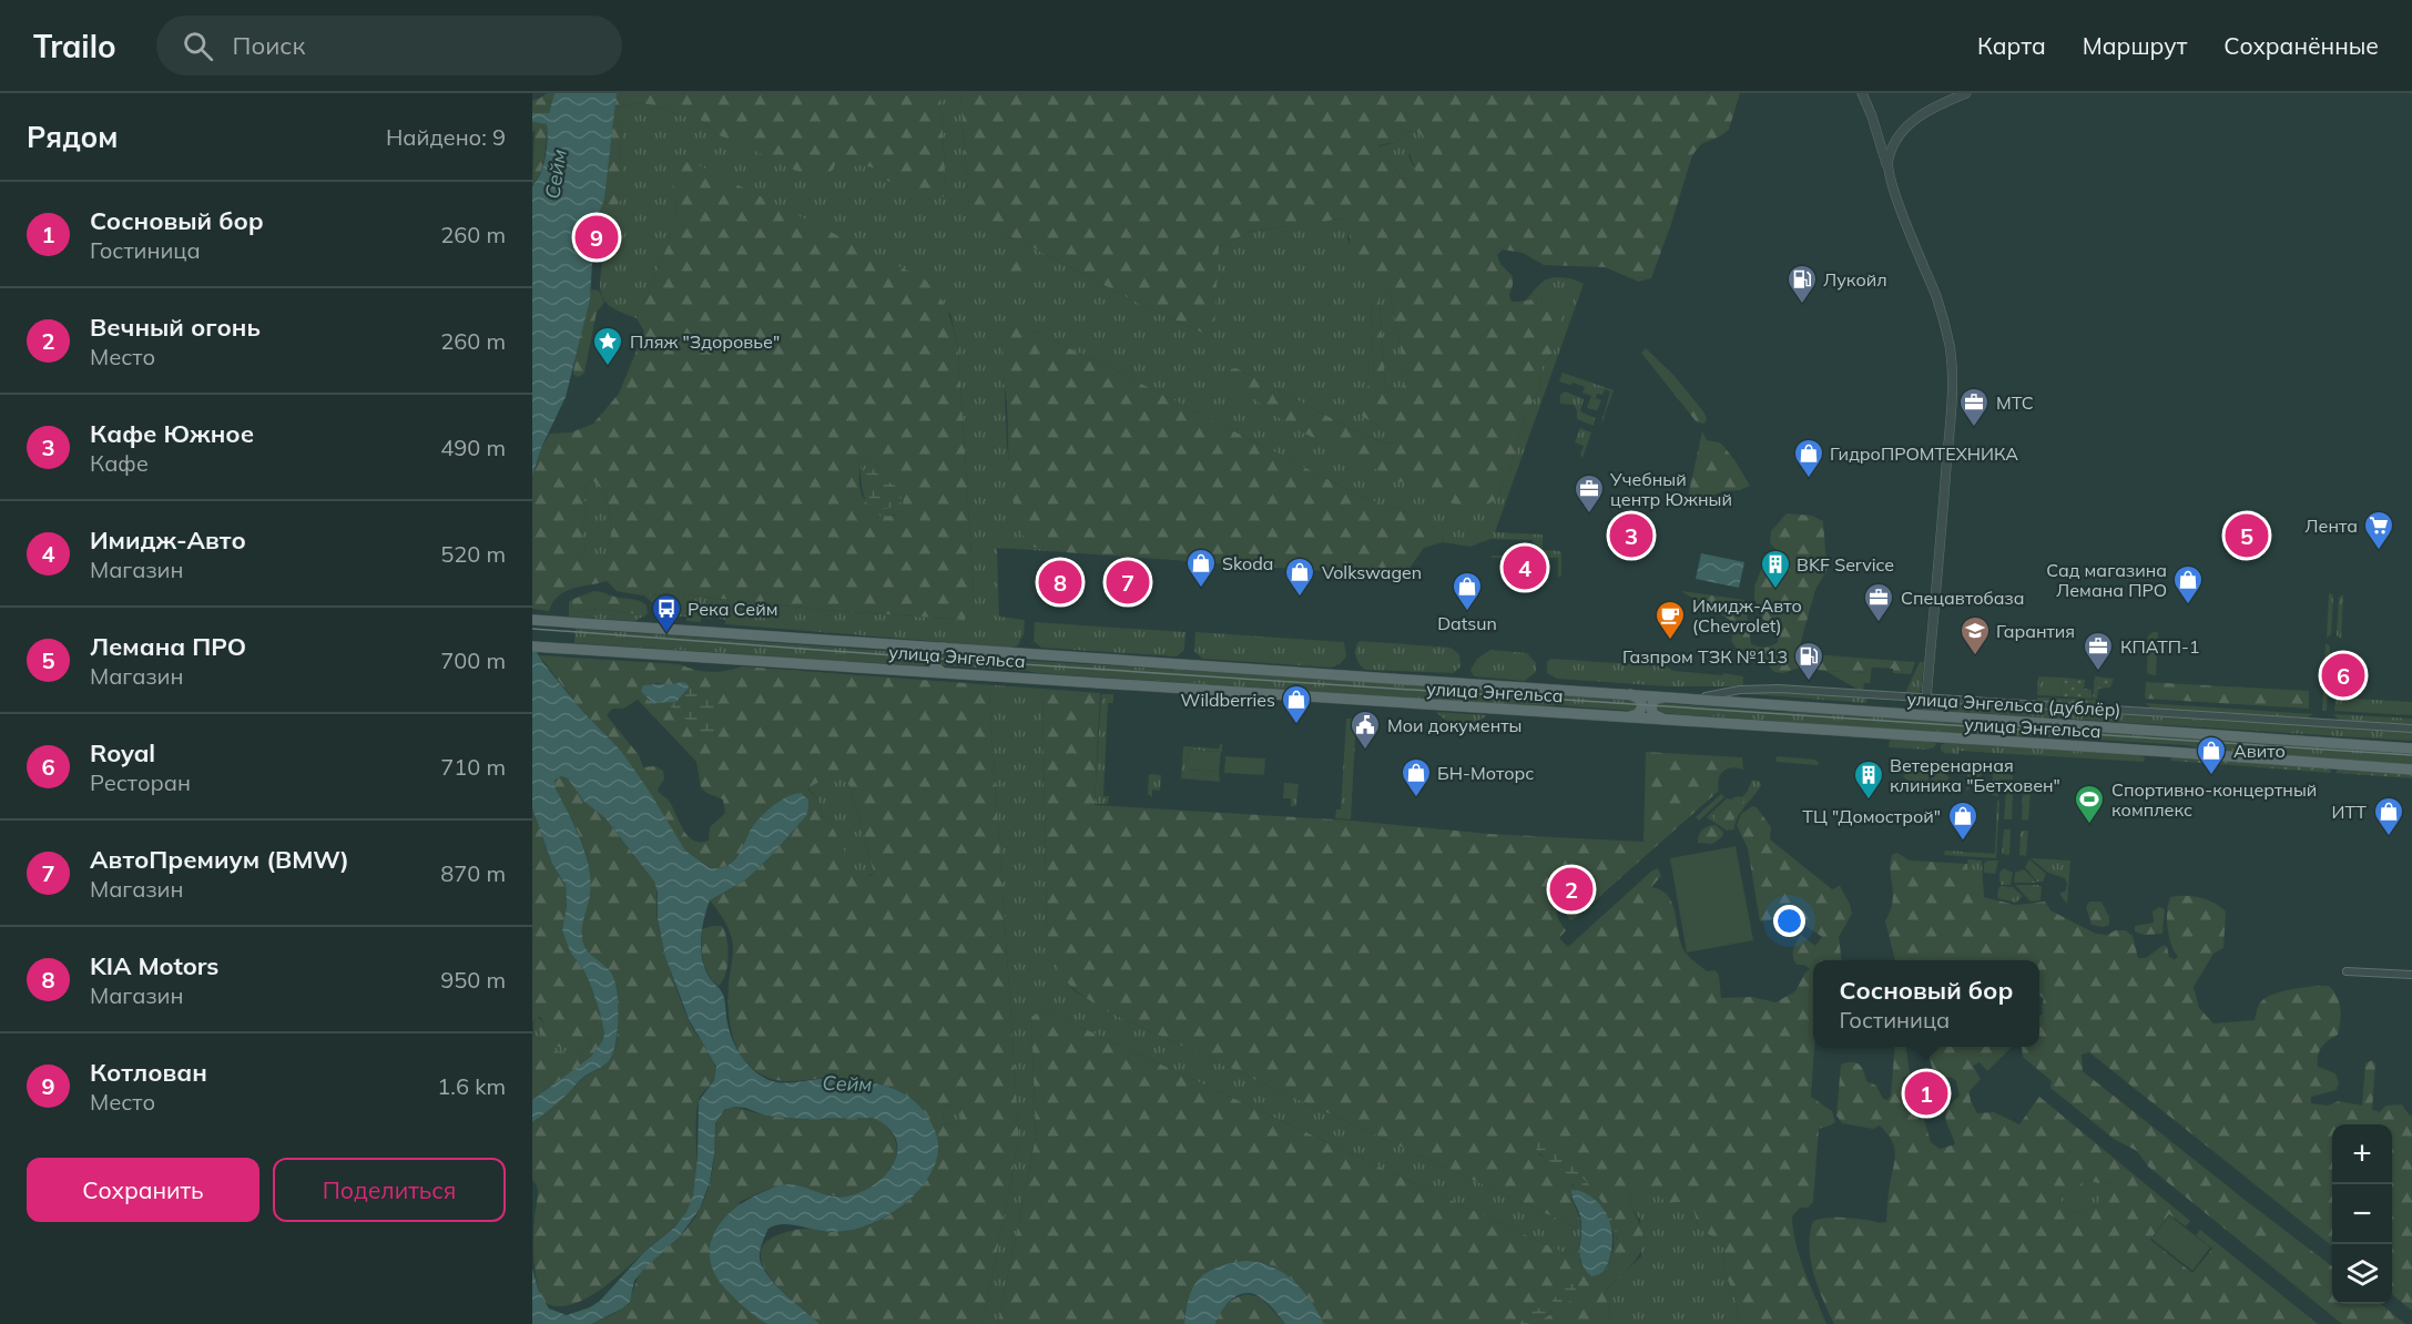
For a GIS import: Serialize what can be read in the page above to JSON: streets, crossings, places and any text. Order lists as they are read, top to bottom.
{
  "streets": {
    "main road": ["улица Энгельса"],
    "street": ["улица Энгельса (дублёр)"]
  },
  "crossings": [
    ["улица Энгельса", "улица Энгельса (дублёр)"]
  ],
  "water": ["Сейм"],
  "places": {
    "fuel station": ["Лукойл", "Газпром ТЗК №113"],
    "place": ["Пляж \"Здоровье\""],
    "office": [
      "МТС",
      "Учебный центр Южный",
      "Спецавтобаза",
      "КПАТП-1"
    ],
    "shop": [
      "ГидроПРОМТЕХНИКА",
      "Skoda",
      "Volkswagen",
      "Сад магазина Лемана ПРО",
      "Datsun",
      "Wildberries",
      "Авито",
      "БН-Моторс",
      "ИТТ",
      "ТЦ \"Домострой\""
    ],
    "supermarket": ["Лента"],
    "building": ["BKF Service", "Ветеренарная клиника \"Бетховен\""],
    "bus stop": ["Река Сейм"],
    "cafe": ["Имидж-Авто (Chevrolet)"],
    "school or university": ["Гарантия"],
    "public building": ["Мои документы"],
    "sports": ["Спортивно-концертный комплекс"]
  },
  "page": {
    "header": "Trailo",
    "search": "Поиск",
    "nav": ["Карта", "Маршрут", "Сохранённые"],
    "heading": ["Рядом", "Найдено: 9"],
    "list": [
      {
        "mark": "1",
        "name": "Сосновый бор",
        "note": "Гостиница",
        "value": "260 m"
      },
      {
        "mark": "2",
        "name": "Вечный огонь",
        "note": "Место",
        "value": "260 m"
      },
      {
        "mark": "3",
        "name": "Кафе Южное",
        "note": "Кафе",
        "value": "490 m"
      },
      {
        "mark": "4",
        "name": "Имидж-Авто",
        "note": "Магазин",
        "value": "520 m"
      },
      {
        "mark": "5",
        "name": "Лемана ПРО",
        "note": "Магазин",
        "value": "700 m"
      },
      {
        "mark": "6",
        "name": "Royal",
        "note": "Ресторан",
        "value": "710 m"
      },
      {
        "mark": "7",
        "name": "АвтоПремиум (BMW)",
        "note": "Магазин",
        "value": "870 m"
      },
      {
        "mark": "8",
        "name": "KIA Motors",
        "note": "Магазин",
        "value": "950 m"
      },
      {
        "mark": "9",
        "name": "Котлован",
        "note": "Место",
        "value": "1.6 km"
      }
    ],
    "pins": [
      "9",
      "3",
      "5",
      "4",
      "7",
      "8",
      "6",
      "2",
      "1"
    ],
    "popup": ["Сосновый бор", "Гостиница"],
    "map_buttons": ["+", "−"],
    "buttons": ["Сохранить", "Поделиться"]
  }
}
